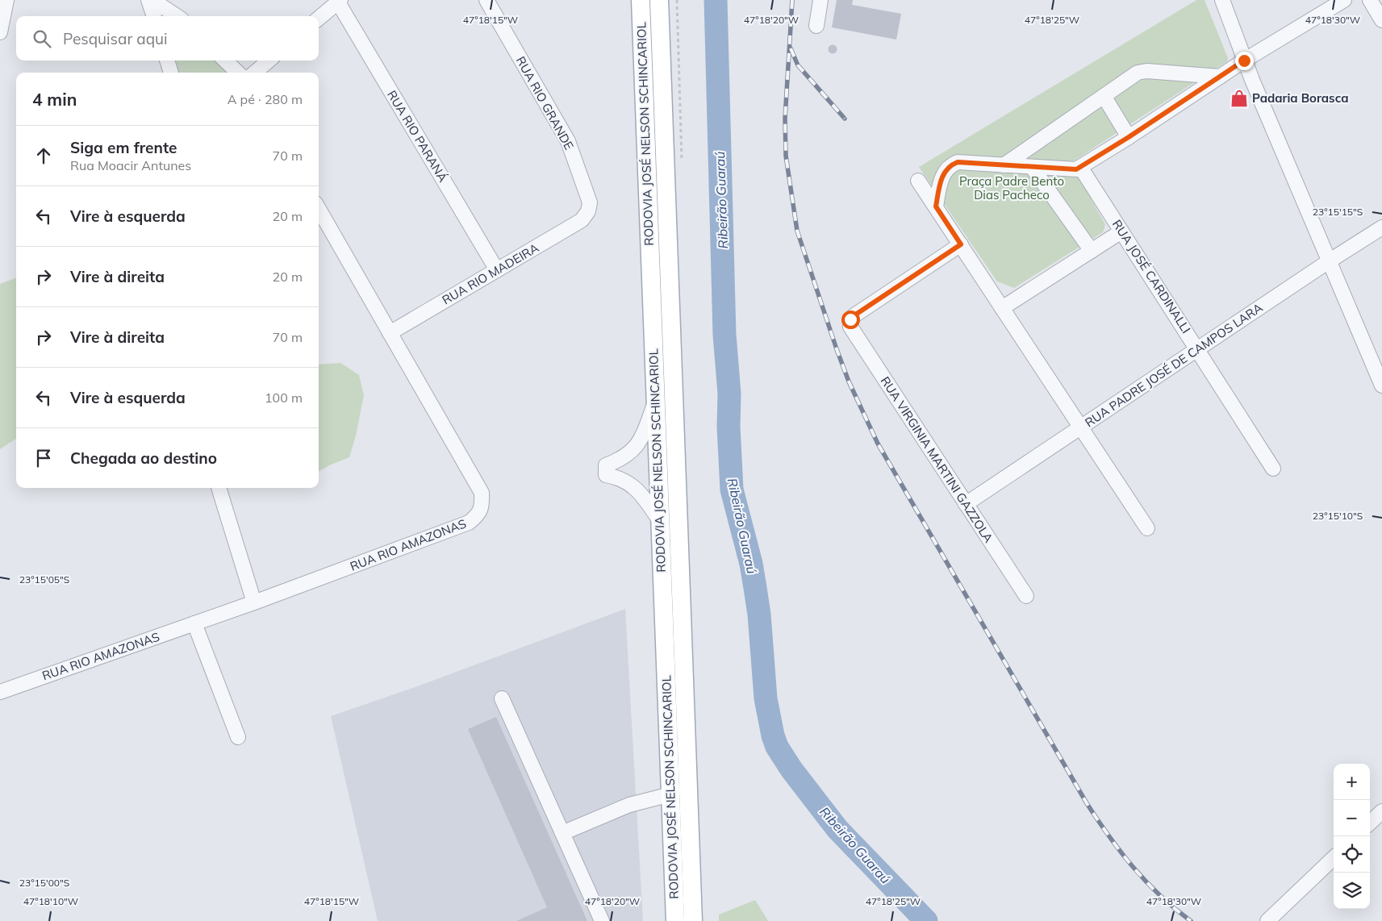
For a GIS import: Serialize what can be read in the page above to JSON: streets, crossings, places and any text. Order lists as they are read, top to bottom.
{
  "streets": {
    "main road": ["RODOVIA JOSÉ NELSON SCHINCARIOL"],
    "street": [
      "RUA RIO GRANDE",
      "RUA RIO PARANÁ",
      "RUA RIO MADEIRA",
      "RUA JOSÉ CARDINALLI",
      "RUA PADRE JOSÉ DE CAMPOS LARA",
      "RUA VIRGINIA MARTINI GAZZOLA",
      "RUA RIO AMAZONAS"
    ]
  },
  "crossings": [
    ["RUA RIO GRANDE", "RUA RIO MADEIRA"],
    ["RUA RIO PARANÁ", "RUA RIO MADEIRA"],
    ["RUA RIO MADEIRA", "RUA RIO AMAZONAS"],
    ["RUA JOSÉ CARDINALLI", "RUA PADRE JOSÉ DE CAMPOS LARA"],
    ["RUA PADRE JOSÉ DE CAMPOS LARA", "RUA VIRGINIA MARTINI GAZZOLA"]
  ],
  "water": ["Ribeirão Guaraú"],
  "parks": ["Praça Padre Bento Dias Pacheco"],
  "places": {
    "shop": ["Padaria Borasca"]
  },
  "page": {
    "search": "Pesquisar aqui",
    "heading": ["4 min", "A pé · 280 m"],
    "list": [
      ["Siga em frente", "Rua Moacir Antunes", "70 m"],
      ["Vire à esquerda", "20 m"],
      ["Vire à direita", "20 m"],
      ["Vire à direita", "70 m"],
      ["Vire à esquerda", "100 m"],
      "Chegada ao destino"
    ],
    "map_buttons": ["+", "−"]
  },
  "coordinates": [
    "47°18'15\"W",
    "47°18'20\"W",
    "47°18'25\"W",
    "47°18'30\"W",
    "23°15'15\"S",
    "23°15'10\"S",
    "23°15'05\"S",
    "23°15'00\"S",
    "47°18'10\"W"
  ]
}
